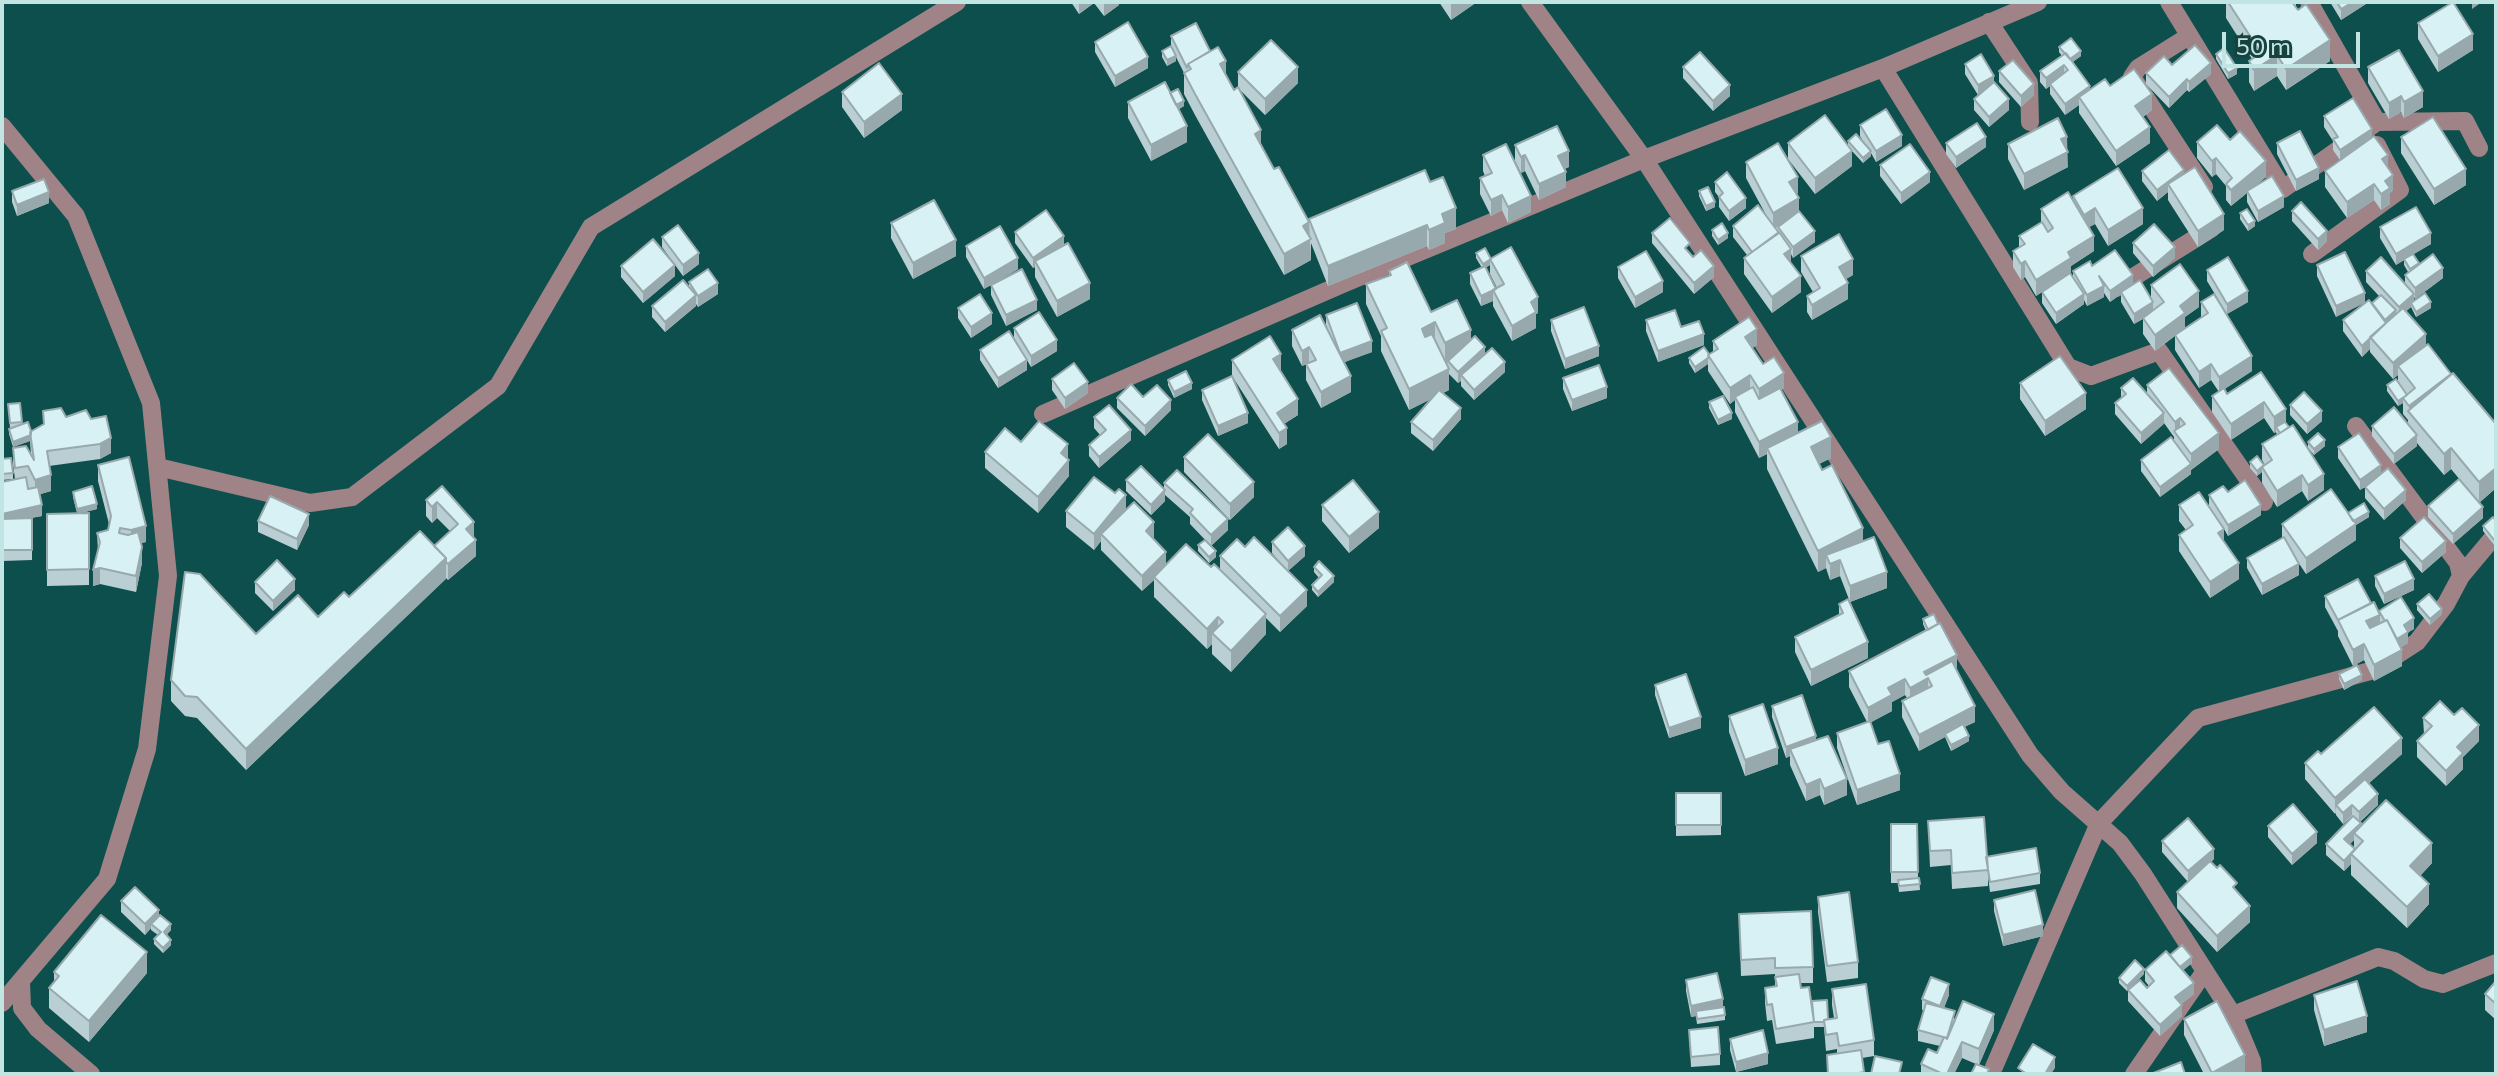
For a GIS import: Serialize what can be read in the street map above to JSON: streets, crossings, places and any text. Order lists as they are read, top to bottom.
{
  "scale_bar": "50 m"
}
